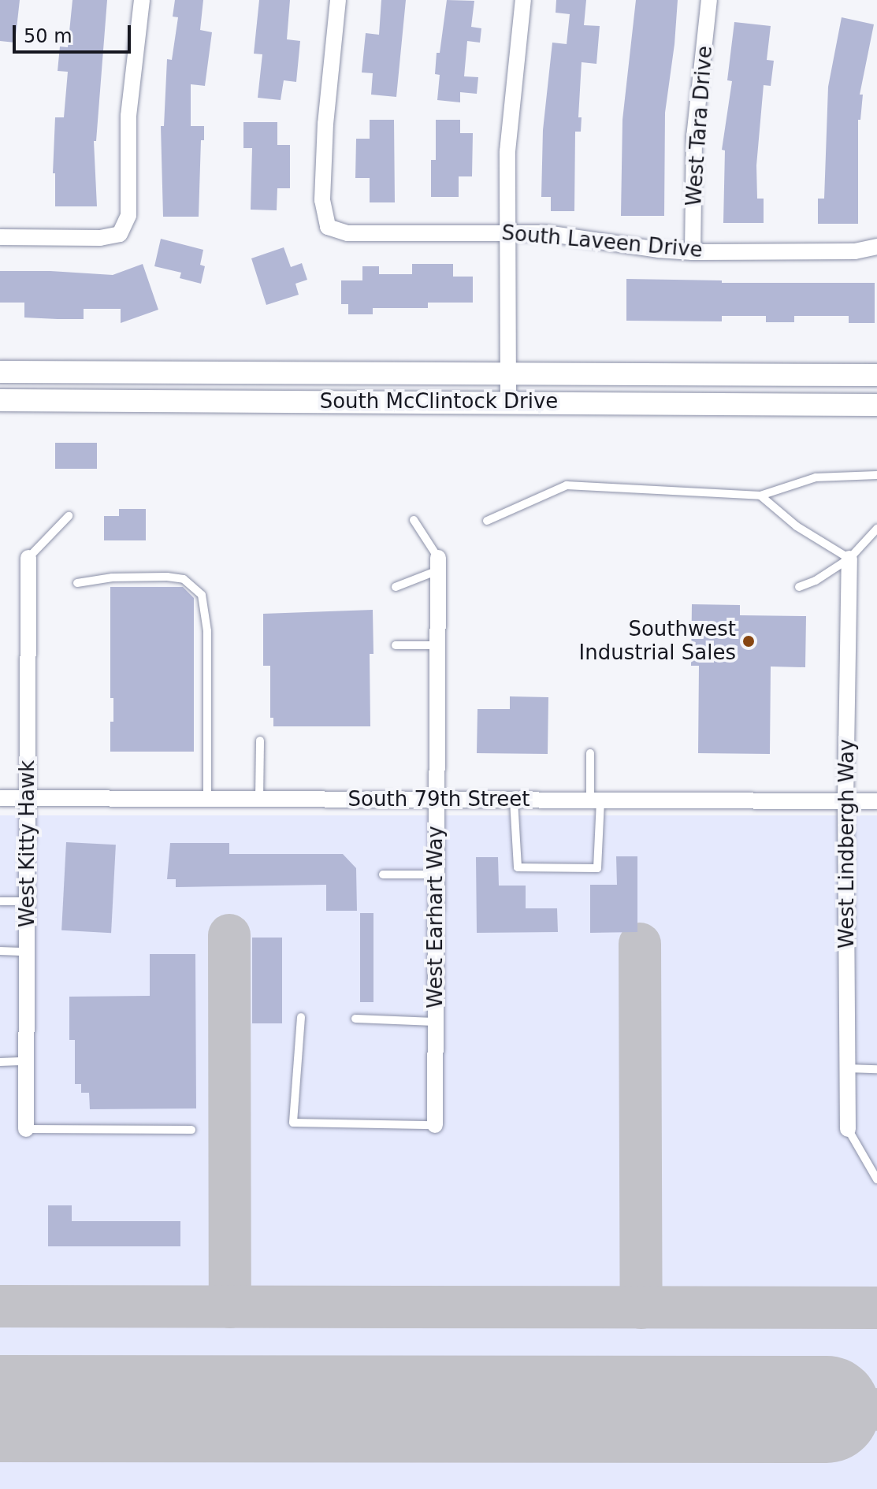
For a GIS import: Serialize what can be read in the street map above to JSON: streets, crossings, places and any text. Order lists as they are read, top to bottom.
{
  "streets": {
    "main road": ["South McClintock Drive"],
    "street": [
      "West Tara Drive",
      "South Laveen Drive",
      "South 79th Street",
      "West Kitty Hawk",
      "West Lindbergh Way",
      "West Earhart Way"
    ]
  },
  "crossings": [
    ["West Tara Drive", "South Laveen Drive"],
    ["South 79th Street", "West Kitty Hawk"],
    ["South 79th Street", "West Lindbergh Way"],
    ["South 79th Street", "West Earhart Way"]
  ],
  "places": ["Southwest Industrial Sales"],
  "scale_bar": "50 m"
}
